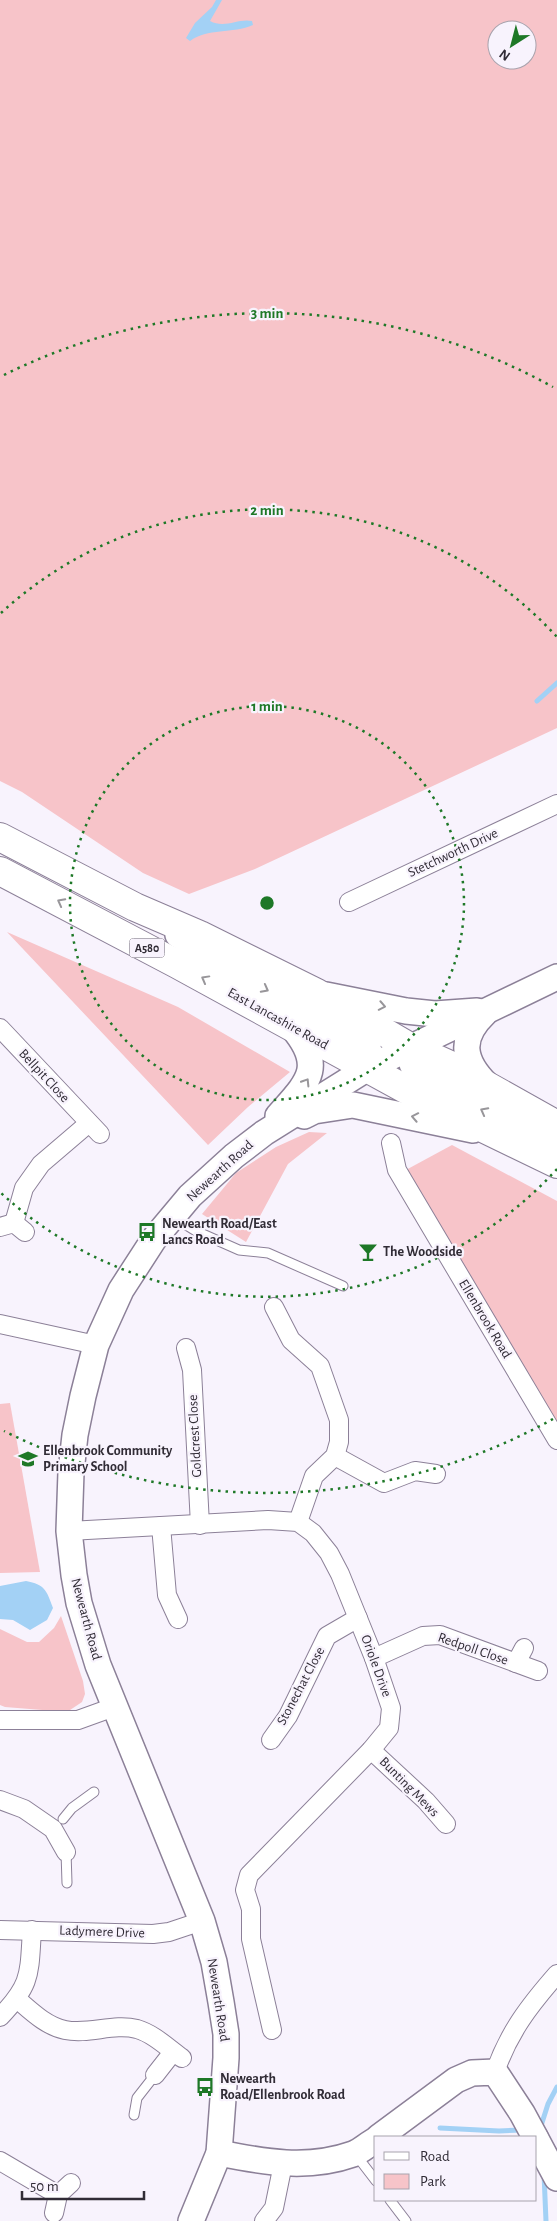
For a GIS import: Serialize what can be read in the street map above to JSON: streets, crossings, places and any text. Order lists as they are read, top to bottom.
{
  "streets": {
    "highway": ["A580", "East Lancashire Road"],
    "main road": ["Newearth Road"],
    "street": [
      "Stetchworth Drive",
      "Bellpit Close",
      "Ellenbrook Road",
      "Goldcrest Close",
      "Redpoll Close",
      "Oriole Drive",
      "Stonechat Close",
      "Bunting Mews",
      "Ladymere Drive"
    ]
  },
  "crossings": [
    ["A580", "Newearth Road"],
    ["East Lancashire Road", "Newearth Road"],
    ["Newearth Road", "Ladymere Drive"],
    ["Redpoll Close", "Oriole Drive"],
    ["Oriole Drive", "Stonechat Close"],
    ["Oriole Drive", "Bunting Mews"]
  ],
  "places": {
    "bus stop": ["Newearth Road/East Lancs Road", "Newearth Road/Ellenbrook Road"],
    "bar": ["The Woodside"],
    "school or university": ["Ellenbrook Community Primary School"]
  },
  "legend": ["Road", "Park"],
  "scale_bar": "50 m",
  "north": "bottom left",
  "rings": ["3 min", "2 min", "1 min"]
}
